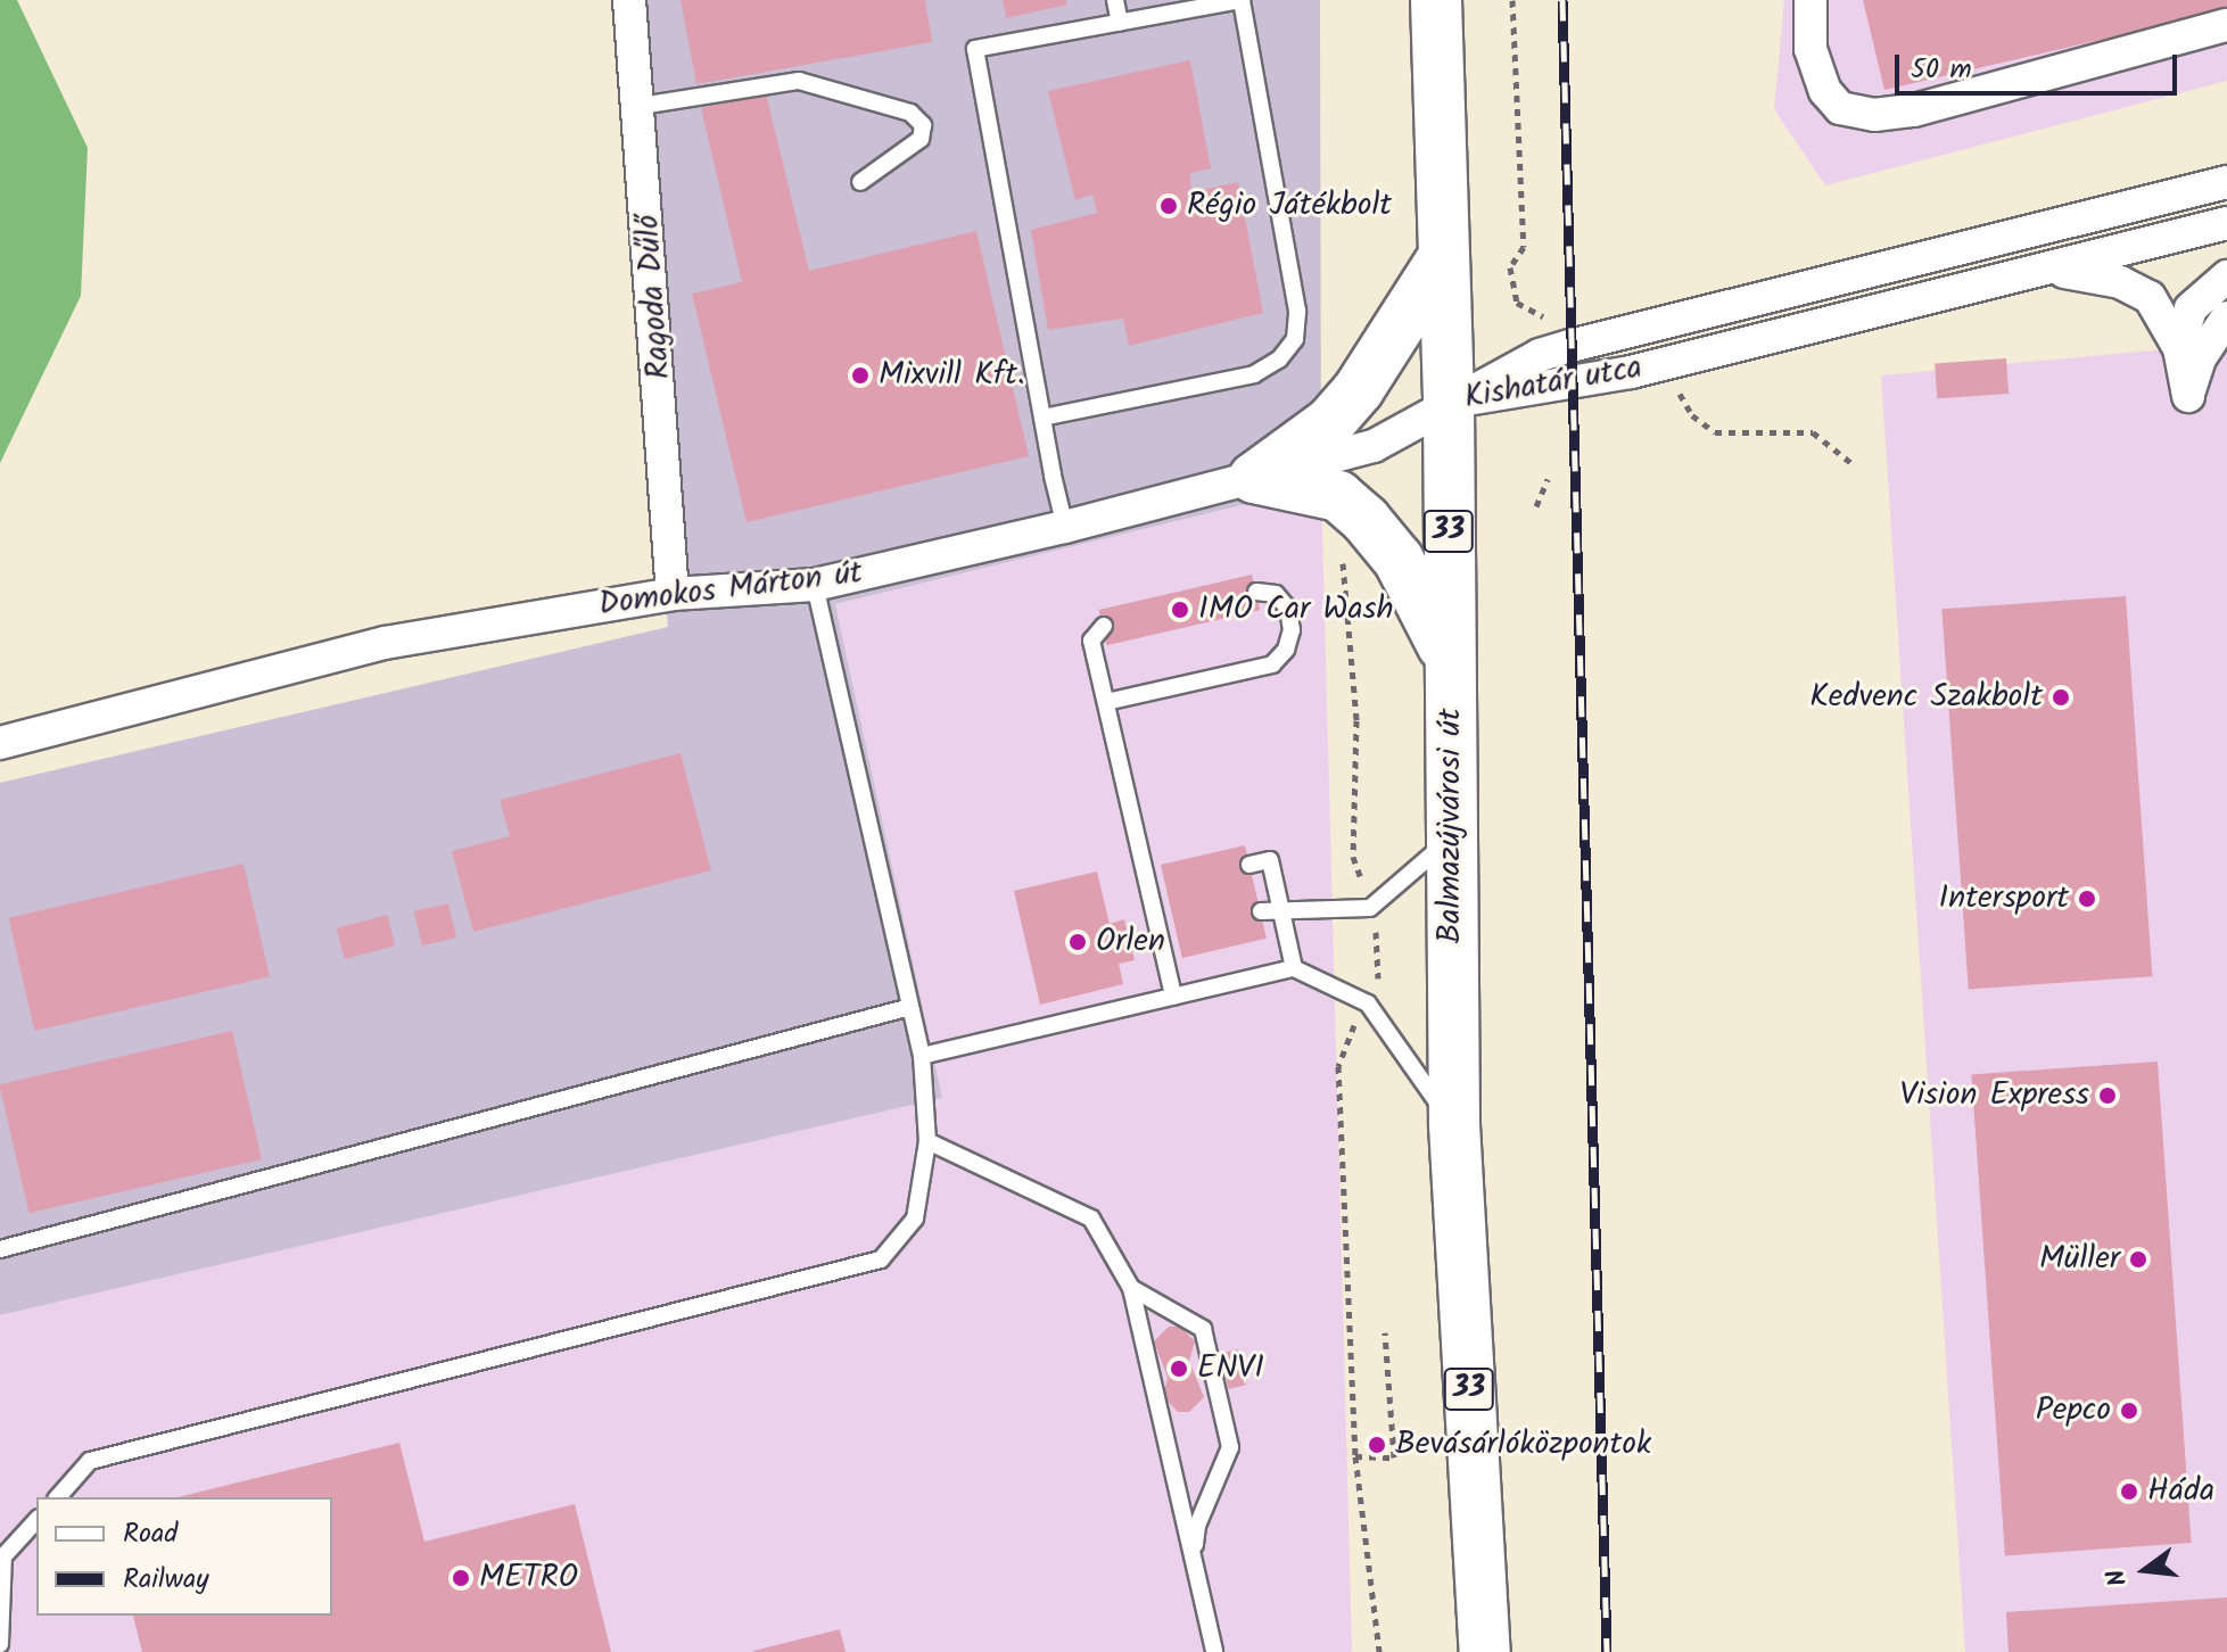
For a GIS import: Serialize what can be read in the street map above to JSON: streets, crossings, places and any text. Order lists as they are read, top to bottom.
{
  "streets": {
    "main road": ["33", "Balmazújvárosi út"],
    "street": ["Ragoda Dűlő", "Kishatár utca", "Domokos Márton út"]
  },
  "crossings": [
    ["Ragoda Dűlő", "Domokos Márton út"],
    ["Kishatár utca", "Domokos Márton út"],
    ["Kishatár utca", "Balmazújvárosi út"],
    ["Domokos Márton út", "Balmazújvárosi út"]
  ],
  "places": [
    "Régio Játékbolt",
    "Mixvill Kft.",
    "IMO Car Wash",
    "Kedvenc Szakbolt",
    "Intersport",
    "Orlen",
    "Vision Express",
    "Müller",
    "ENVI",
    "Pepco",
    "Bevásárlóközpontok",
    "Háda",
    "METRO"
  ],
  "legend": ["Road", "Railway"],
  "scale_bar": "50 m",
  "north": "left"
}
